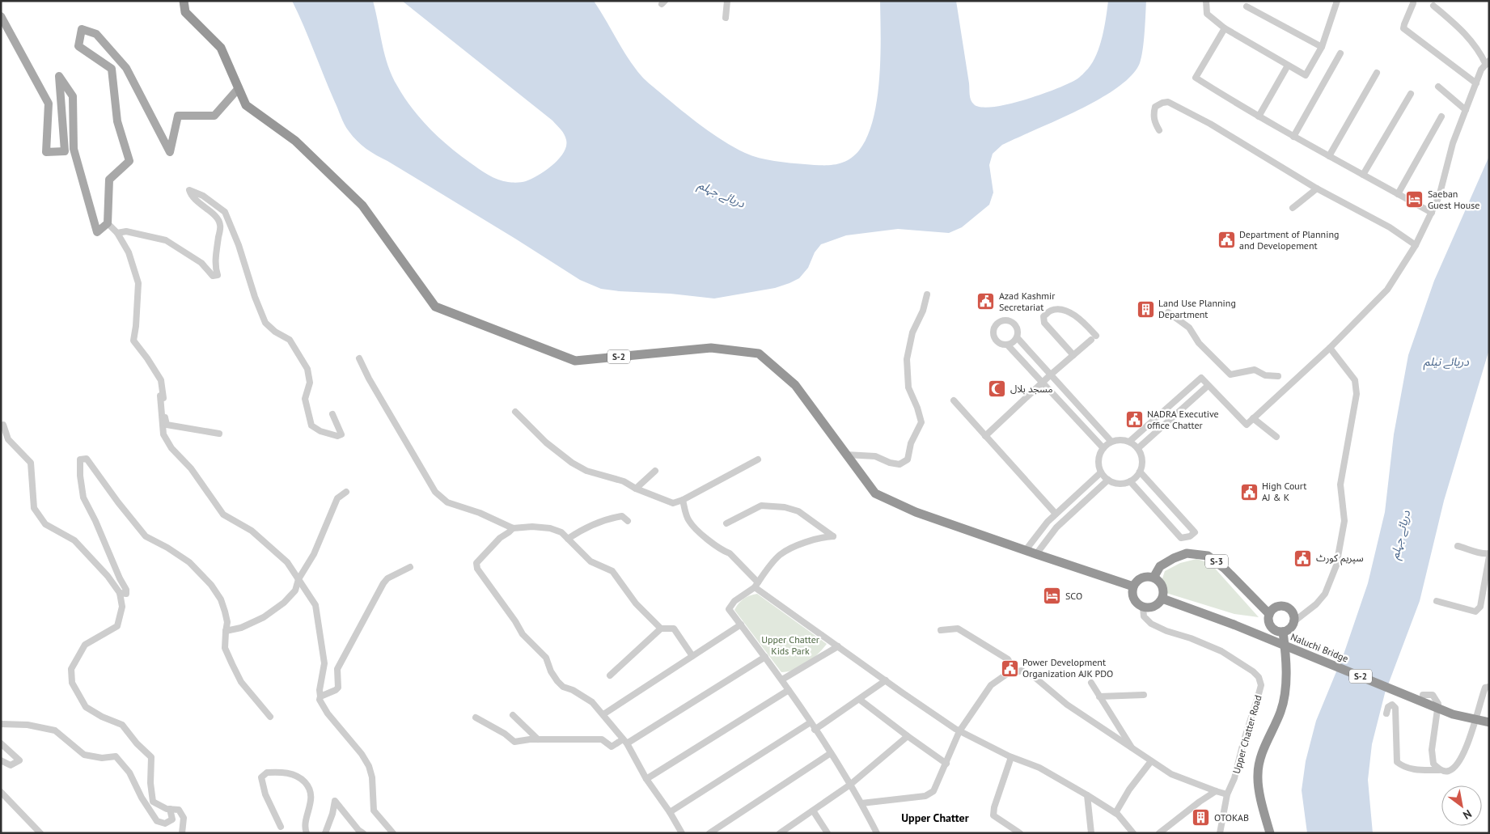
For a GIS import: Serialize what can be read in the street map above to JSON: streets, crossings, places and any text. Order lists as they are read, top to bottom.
{
  "streets": {
    "highway": ["S-2", "S-3", "Naluchi Bridge"],
    "street": ["Upper Chatter Road"]
  },
  "crossings": [
    ["S-2", "S-3"],
    ["S-2", "Naluchi Bridge"],
    ["S-2", "Upper Chatter Road"],
    ["S-3", "Naluchi Bridge"],
    ["S-3", "Upper Chatter Road"],
    ["Naluchi Bridge", "Upper Chatter Road"]
  ],
  "districts": ["Upper Chatter"],
  "water": ["دریائے جہلم", "دریائے نیلم"],
  "parks": ["Upper Chatter Kids Park"],
  "places": {
    "hotel": ["Saeban Guest House", "SCO"],
    "public building": [
      "Department of Planning and Developement",
      "Azad Kashmir Secretariat",
      "NADRA Executive office Chatter",
      "High Court AJ & K",
      "سپریم کورٹ",
      "Power Development Organization AJK PDO"
    ],
    "building": ["Land Use Planning Department", "OTOKAB"],
    "mosque": ["مسجد بلال"]
  },
  "north": "bottom right"
}
